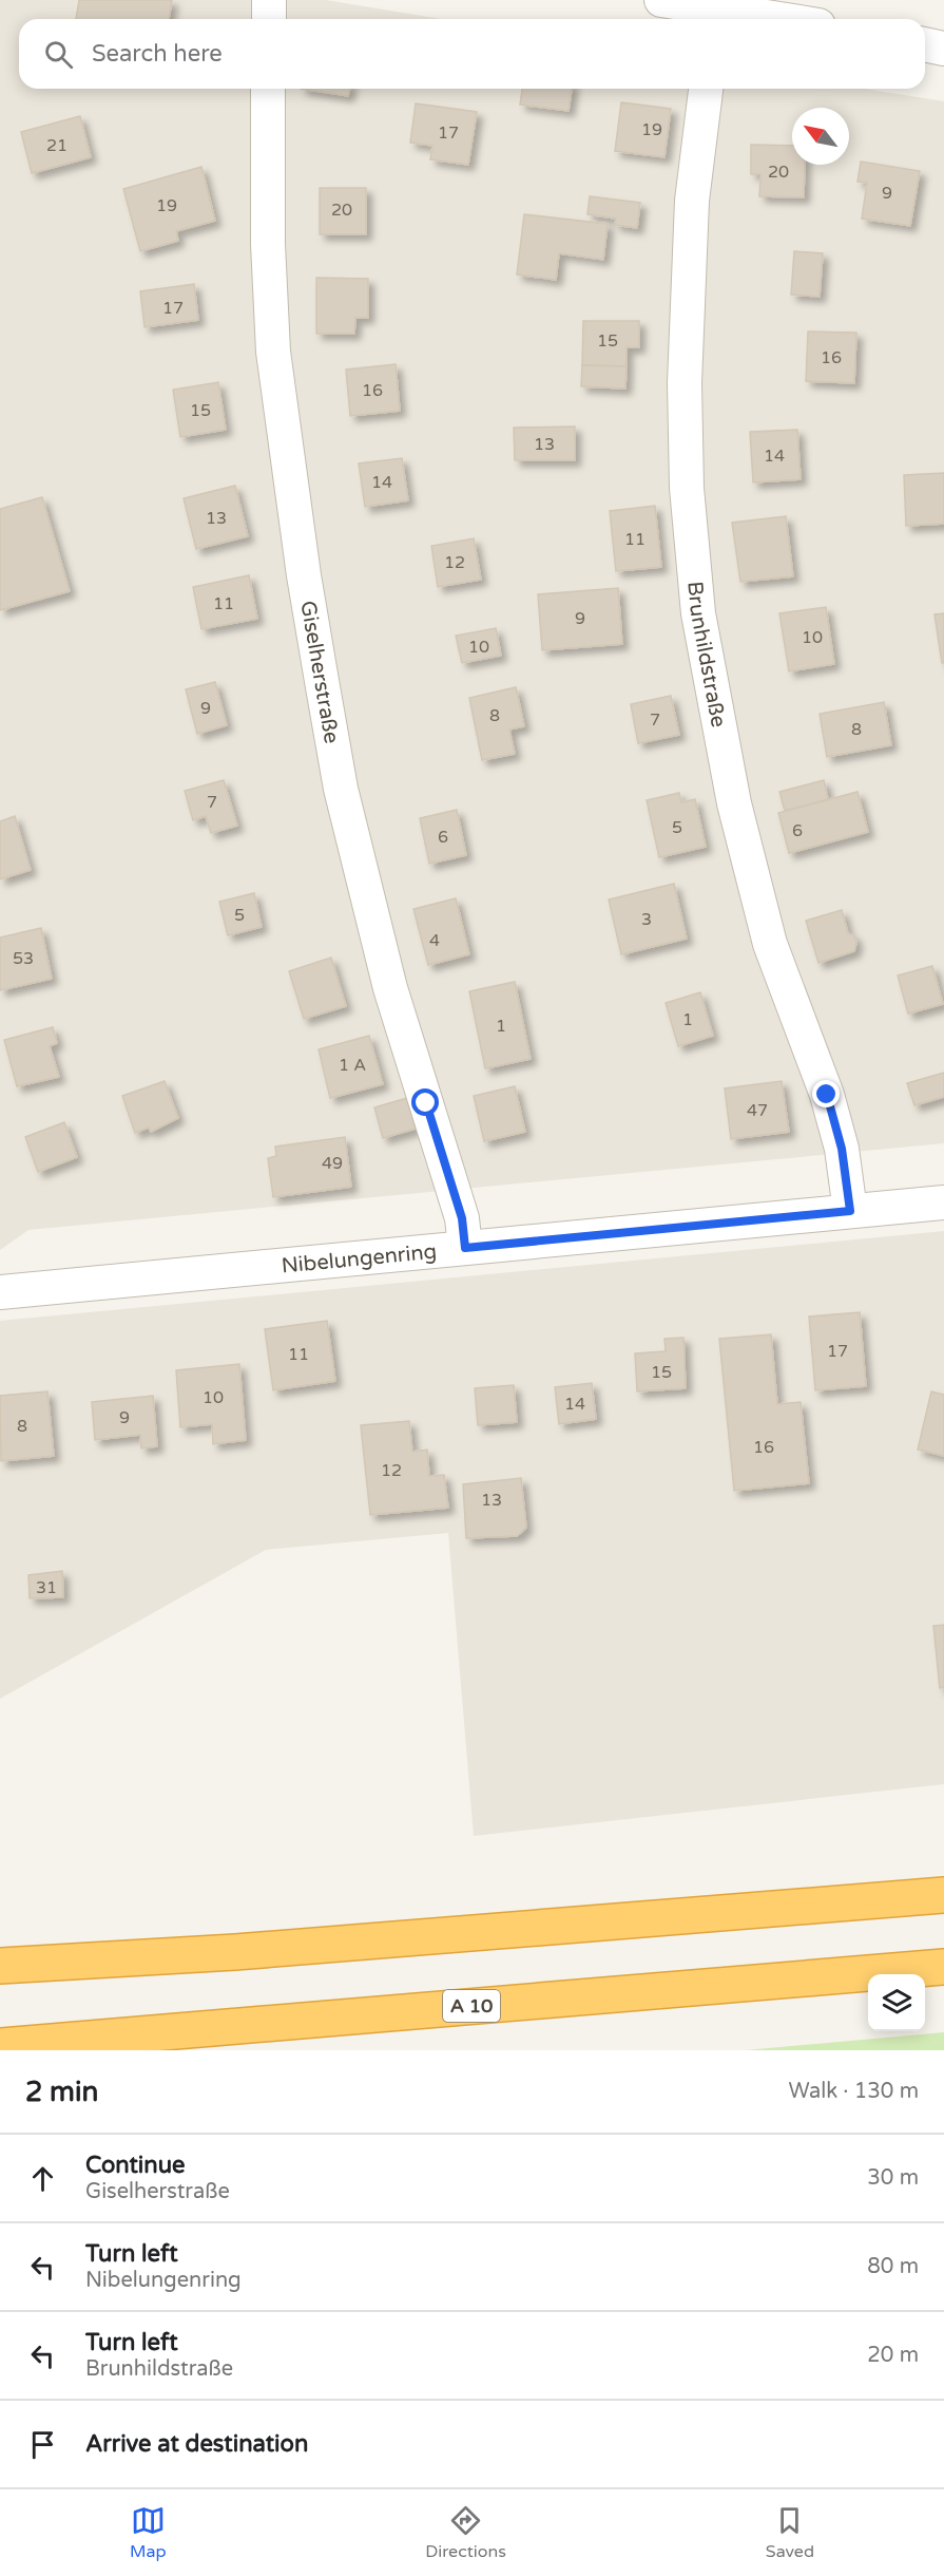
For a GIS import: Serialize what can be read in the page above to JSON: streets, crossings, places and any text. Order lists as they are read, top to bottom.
{
  "streets": {
    "highway": ["A 10"],
    "street": ["Brunhildstraße", "Giselherstraße", "Nibelungenring"]
  },
  "crossings": [
    ["Brunhildstraße", "Nibelungenring"],
    ["Giselherstraße", "Nibelungenring"]
  ],
  "house_numbers": [
    "19",
    "17",
    "21",
    "20",
    "9",
    "19",
    "20",
    "17",
    "15",
    "16",
    "16",
    "15",
    "13",
    "14",
    "14",
    "13",
    "11",
    "12",
    "11",
    "9",
    "10",
    "10",
    "9",
    "8",
    "7",
    "8",
    "7",
    "5",
    "6",
    "6",
    "5",
    "3",
    "4",
    "53",
    "1",
    "1",
    "1 A",
    "47",
    "49",
    "17",
    "11",
    "15",
    "10",
    "14",
    "9",
    "8",
    "16",
    "12",
    "13",
    "31"
  ],
  "north": "top left",
  "page": {
    "search": "Search here",
    "heading": ["2 min", "Walk · 130 m"],
    "list": [
      ["Continue", "Giselherstraße", "30 m"],
      ["Turn left", "Nibelungenring", "80 m"],
      ["Turn left", "Brunhildstraße", "20 m"],
      "Arrive at destination"
    ],
    "nav": ["Map", "Directions", "Saved"]
  }
}
